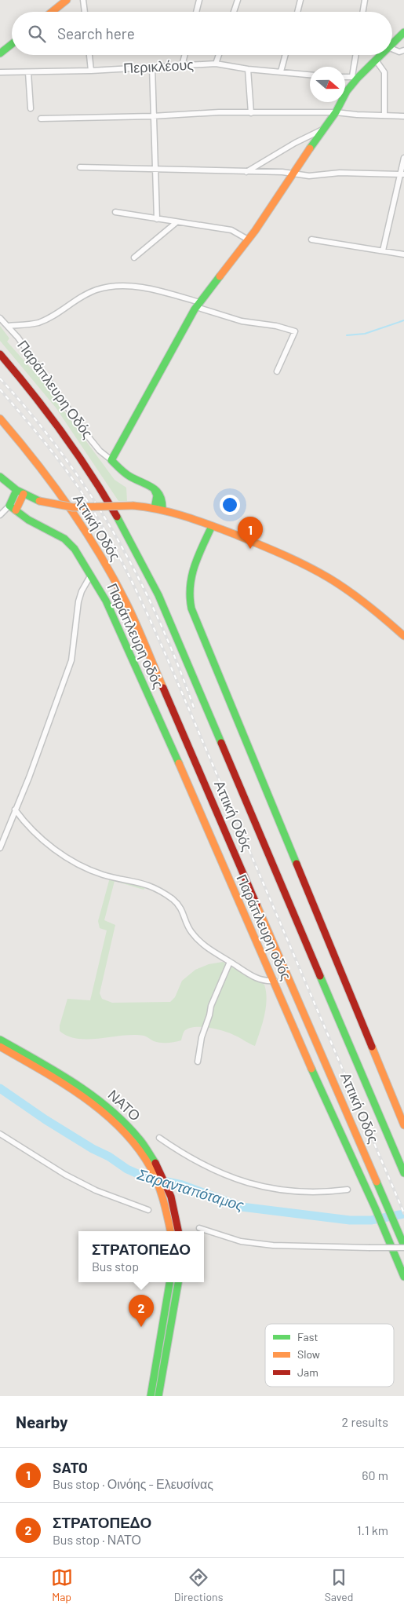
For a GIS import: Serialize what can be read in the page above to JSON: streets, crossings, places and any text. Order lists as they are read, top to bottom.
{
  "streets": {
    "main road": ["Αττική Οδός", "Παράπλευρη οδός", "ΝΑΤΟ"],
    "street": ["Περικλέους", "Παράπλευρη Οδός"]
  },
  "water": ["Σαρανταπόταμος"],
  "legend": ["Fast", "Slow", "Jam"],
  "north": "right",
  "page": {
    "search": "Search here",
    "pins": ["1", "2"],
    "popup": ["ΣΤΡΑΤΟΠΕΔΟ", "Bus stop"],
    "heading": ["Nearby", "2 results"],
    "list": [
      {
        "mark": "1",
        "name": "SATO",
        "note": "Bus stop · Οινόης - Ελευσίνας",
        "value": "60 m"
      },
      {
        "mark": "2",
        "name": "ΣΤΡΑΤΟΠΕΔΟ",
        "note": "Bus stop · ΝΑΤΟ",
        "value": "1.1 km"
      }
    ],
    "nav": ["Map", "Directions", "Saved"]
  }
}
